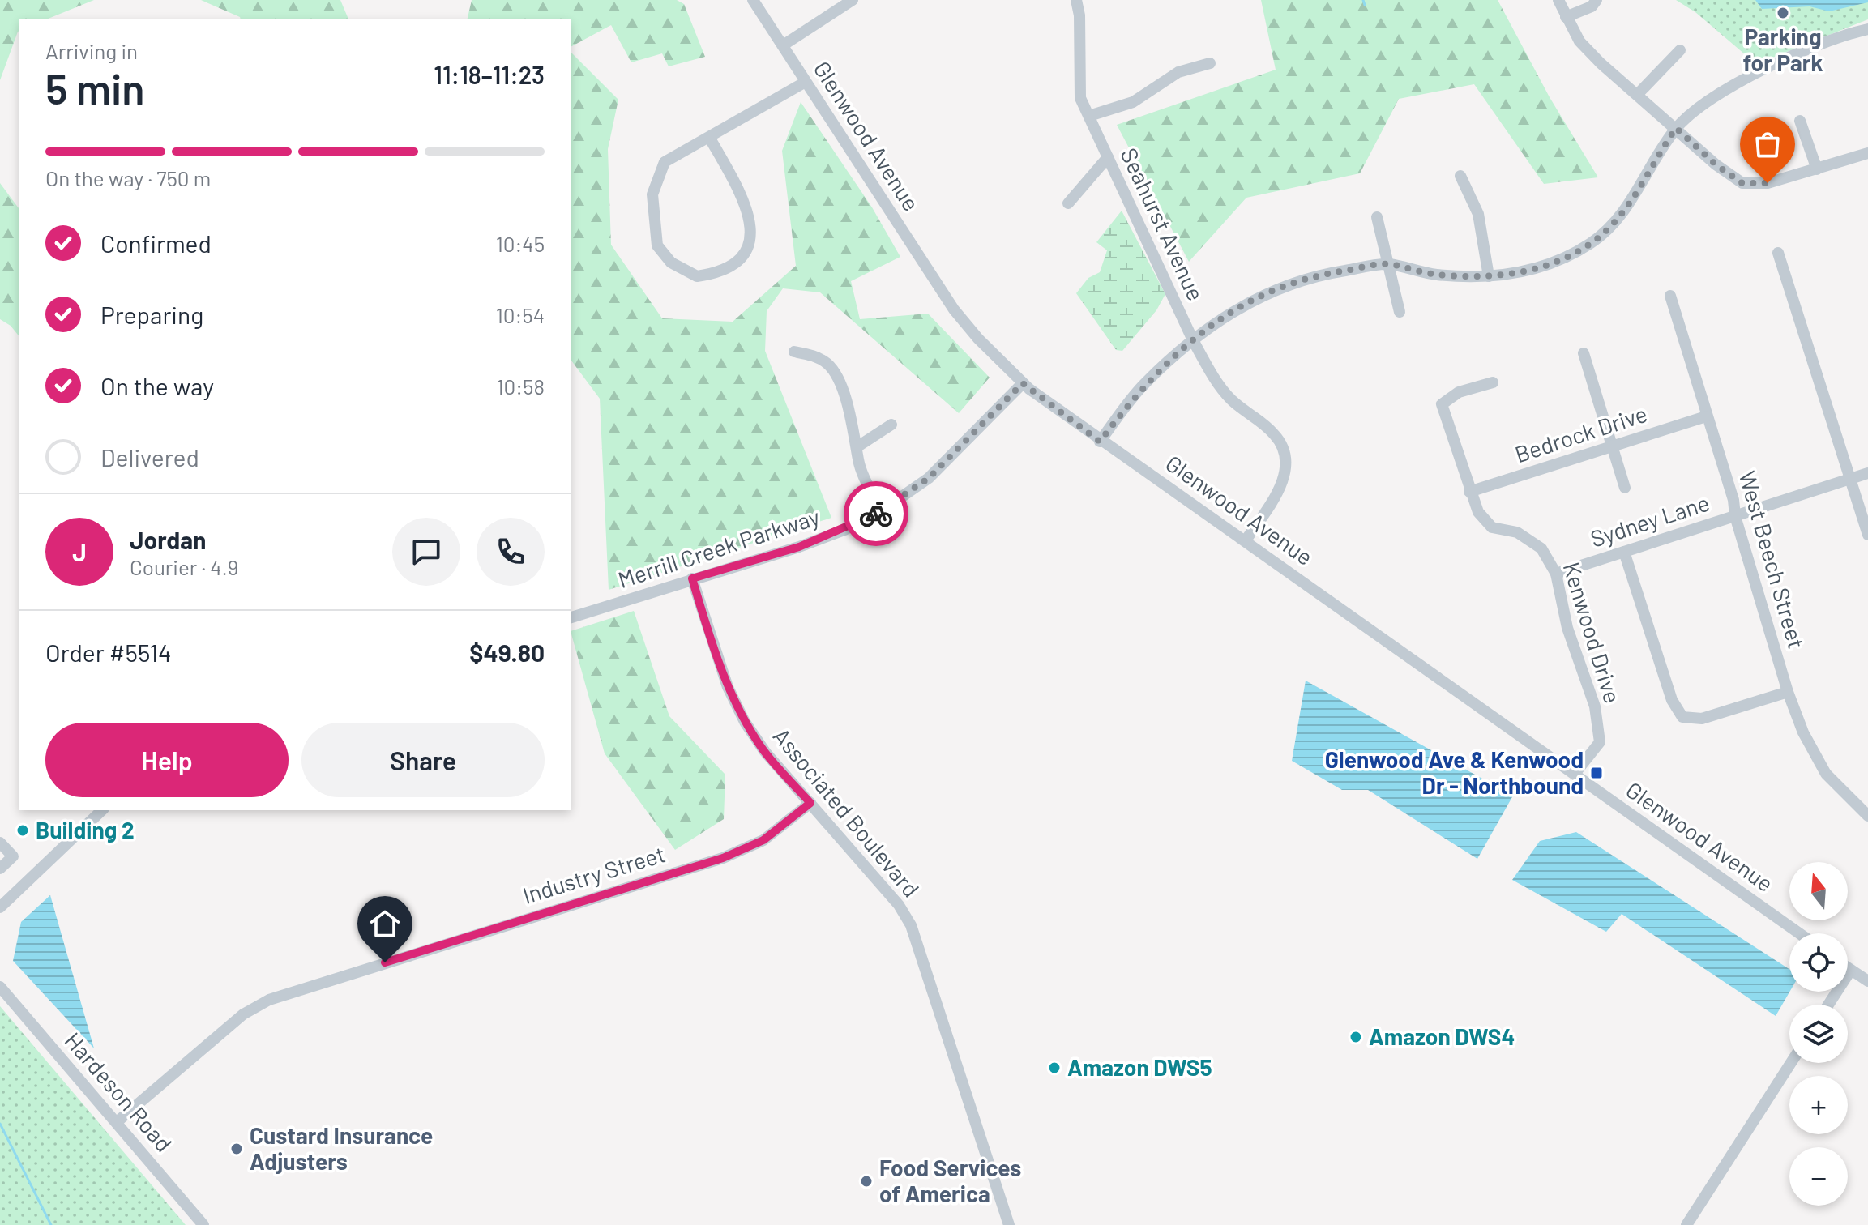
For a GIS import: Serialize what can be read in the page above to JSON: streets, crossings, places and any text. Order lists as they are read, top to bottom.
{
  "streets": {
    "street": [
      "Glenwood Avenue",
      "Seahurst Avenue",
      "Bedrock Drive",
      "Sydney Lane",
      "Merrill Creek Parkway",
      "West Beech Street",
      "Kenwood Drive",
      "Associated Boulevard",
      "Industry Street",
      "Hardeson Road"
    ]
  },
  "crossings": [
    ["Glenwood Avenue", "Seahurst Avenue"],
    ["Glenwood Avenue", "Merrill Creek Parkway"],
    ["Glenwood Avenue", "Kenwood Drive"],
    ["Bedrock Drive", "West Beech Street"],
    ["Bedrock Drive", "Kenwood Drive"],
    ["Sydney Lane", "West Beech Street"],
    ["Sydney Lane", "Kenwood Drive"],
    ["Merrill Creek Parkway", "Associated Boulevard"],
    ["Associated Boulevard", "Industry Street"],
    ["Industry Street", "Hardeson Road"]
  ],
  "places": {
    "other": [
      "Parking for Park",
      "Building 2",
      "Amazon DWS4",
      "Amazon DWS5",
      "Custard Insurance Adjusters",
      "Food Services of America"
    ],
    "transit": ["Glenwood Ave & Kenwood Dr - Northbound"]
  },
  "north": "top",
  "page": {
    "heading": ["5 min", "Arriving in", "11:18–11:23"],
    "panel": [
      "Jordan",
      "Courier · 4.9",
      "Order #5514",
      "$49.80"
    ],
    "bar": "On the way · 750 m",
    "list": [
      ["Confirmed", "10:45"],
      ["Preparing", "10:54"],
      ["On the way", "10:58"],
      "Delivered"
    ],
    "round": "J",
    "buttons": ["Help", "Share"],
    "map_buttons": ["+", "−"]
  }
}
